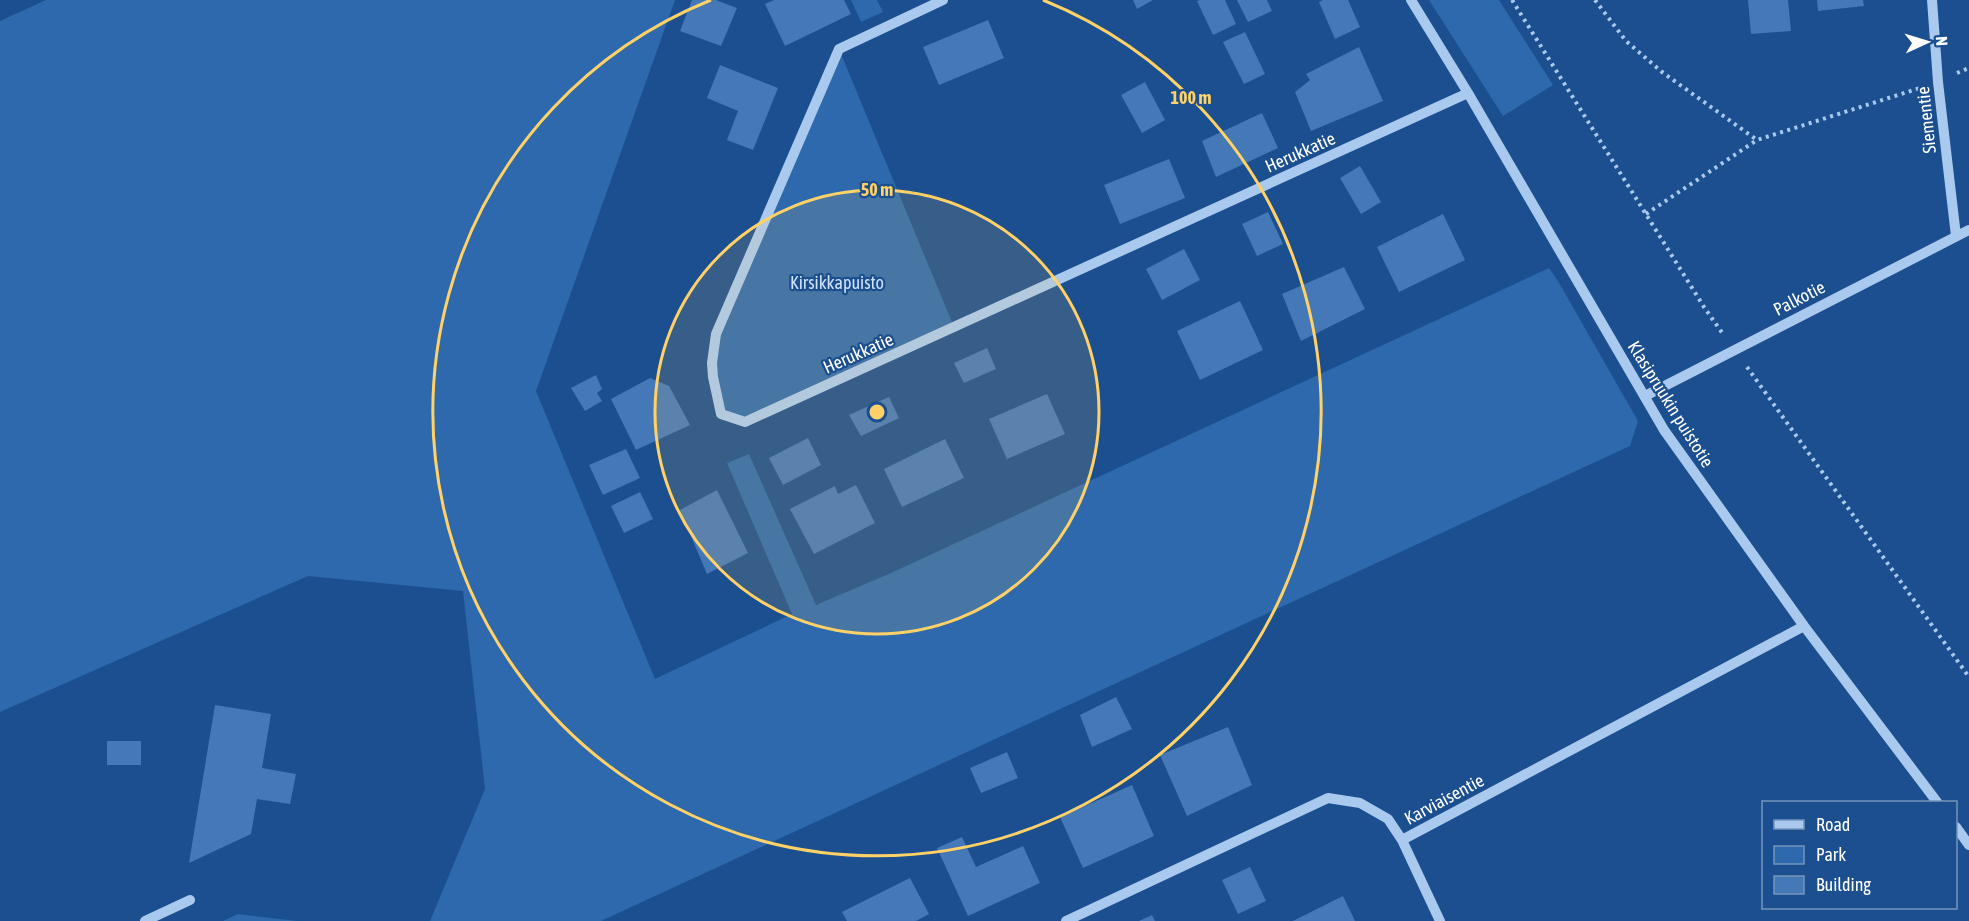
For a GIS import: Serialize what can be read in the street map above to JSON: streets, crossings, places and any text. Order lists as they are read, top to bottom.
{
  "streets": {
    "street": [
      "Siementie",
      "Herukkatie",
      "Palkotie",
      "Klasipruukin puistotie",
      "Karviaisentie"
    ]
  },
  "crossings": [
    ["Siementie", "Palkotie"],
    ["Herukkatie", "Klasipruukin puistotie"],
    ["Palkotie", "Klasipruukin puistotie"],
    ["Klasipruukin puistotie", "Karviaisentie"]
  ],
  "parks": ["Kirsikkapuisto"],
  "legend": ["Road", "Park", "Building"],
  "north": "right",
  "rings": ["100 m", "50 m"]
}
